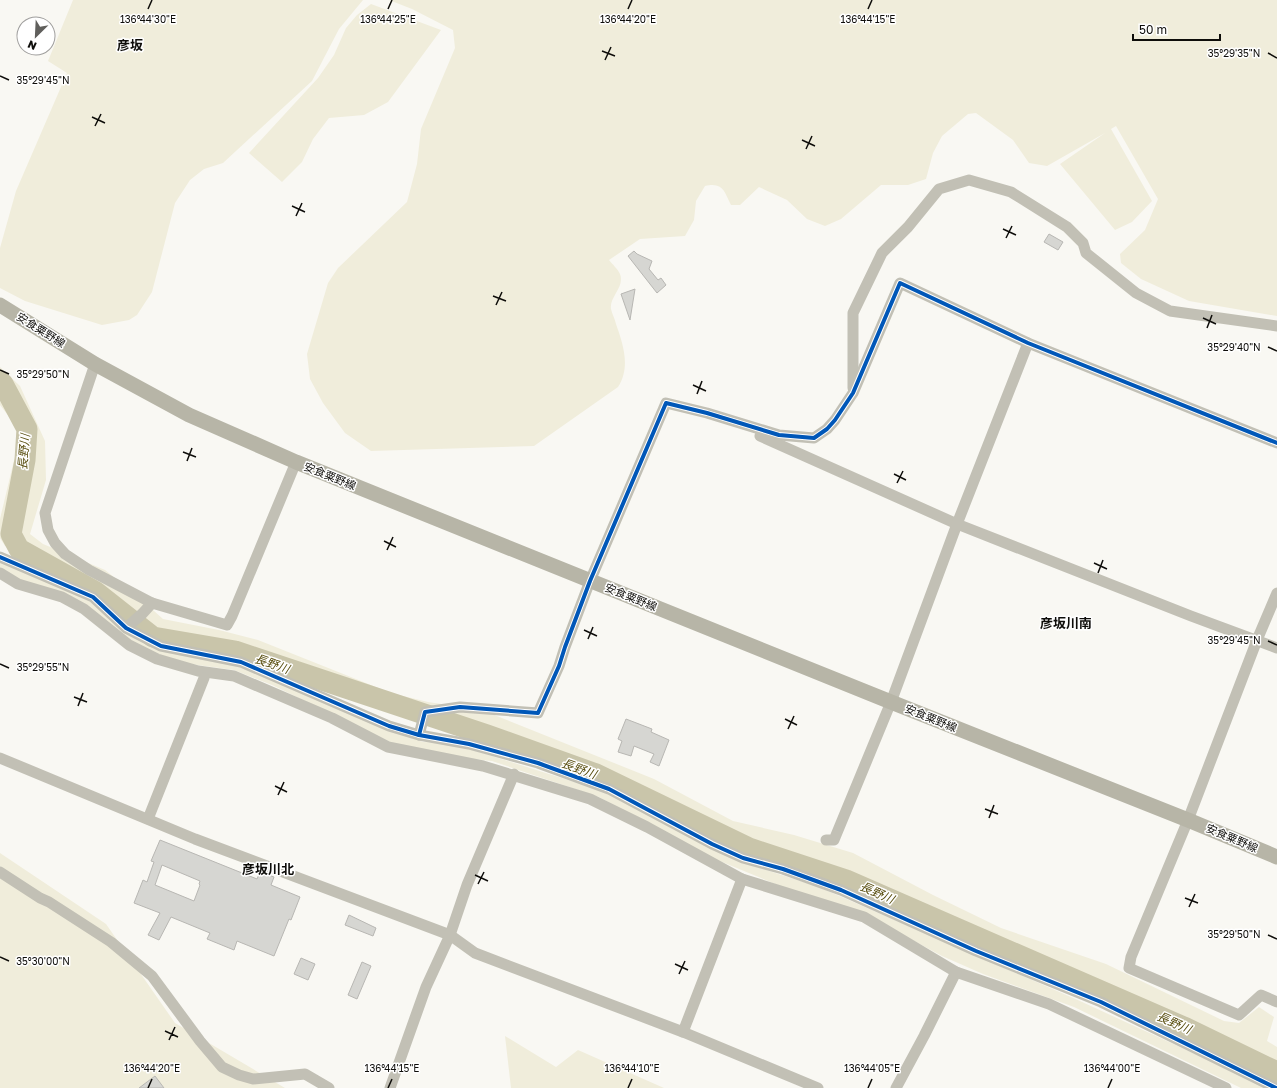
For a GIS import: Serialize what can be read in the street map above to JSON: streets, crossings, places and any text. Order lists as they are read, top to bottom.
{
  "streets": {
    "main road": ["安食粟野線"]
  },
  "districts": ["彦坂", "彦坂川南", "彦坂川北"],
  "water": ["長野川"],
  "scale_bar": "50 m",
  "north": "bottom left",
  "coordinates": [
    "136°44'30\"E",
    "136°44'25\"E",
    "136°44'20\"E",
    "136°44'15\"E",
    "35°29'35\"N",
    "35°29'45\"N",
    "35°29'40\"N",
    "35°29'50\"N",
    "35°29'55\"N",
    "35°30'00\"N",
    "136°44'10\"E",
    "136°44'05\"E",
    "136°44'00\"E"
  ]
}
